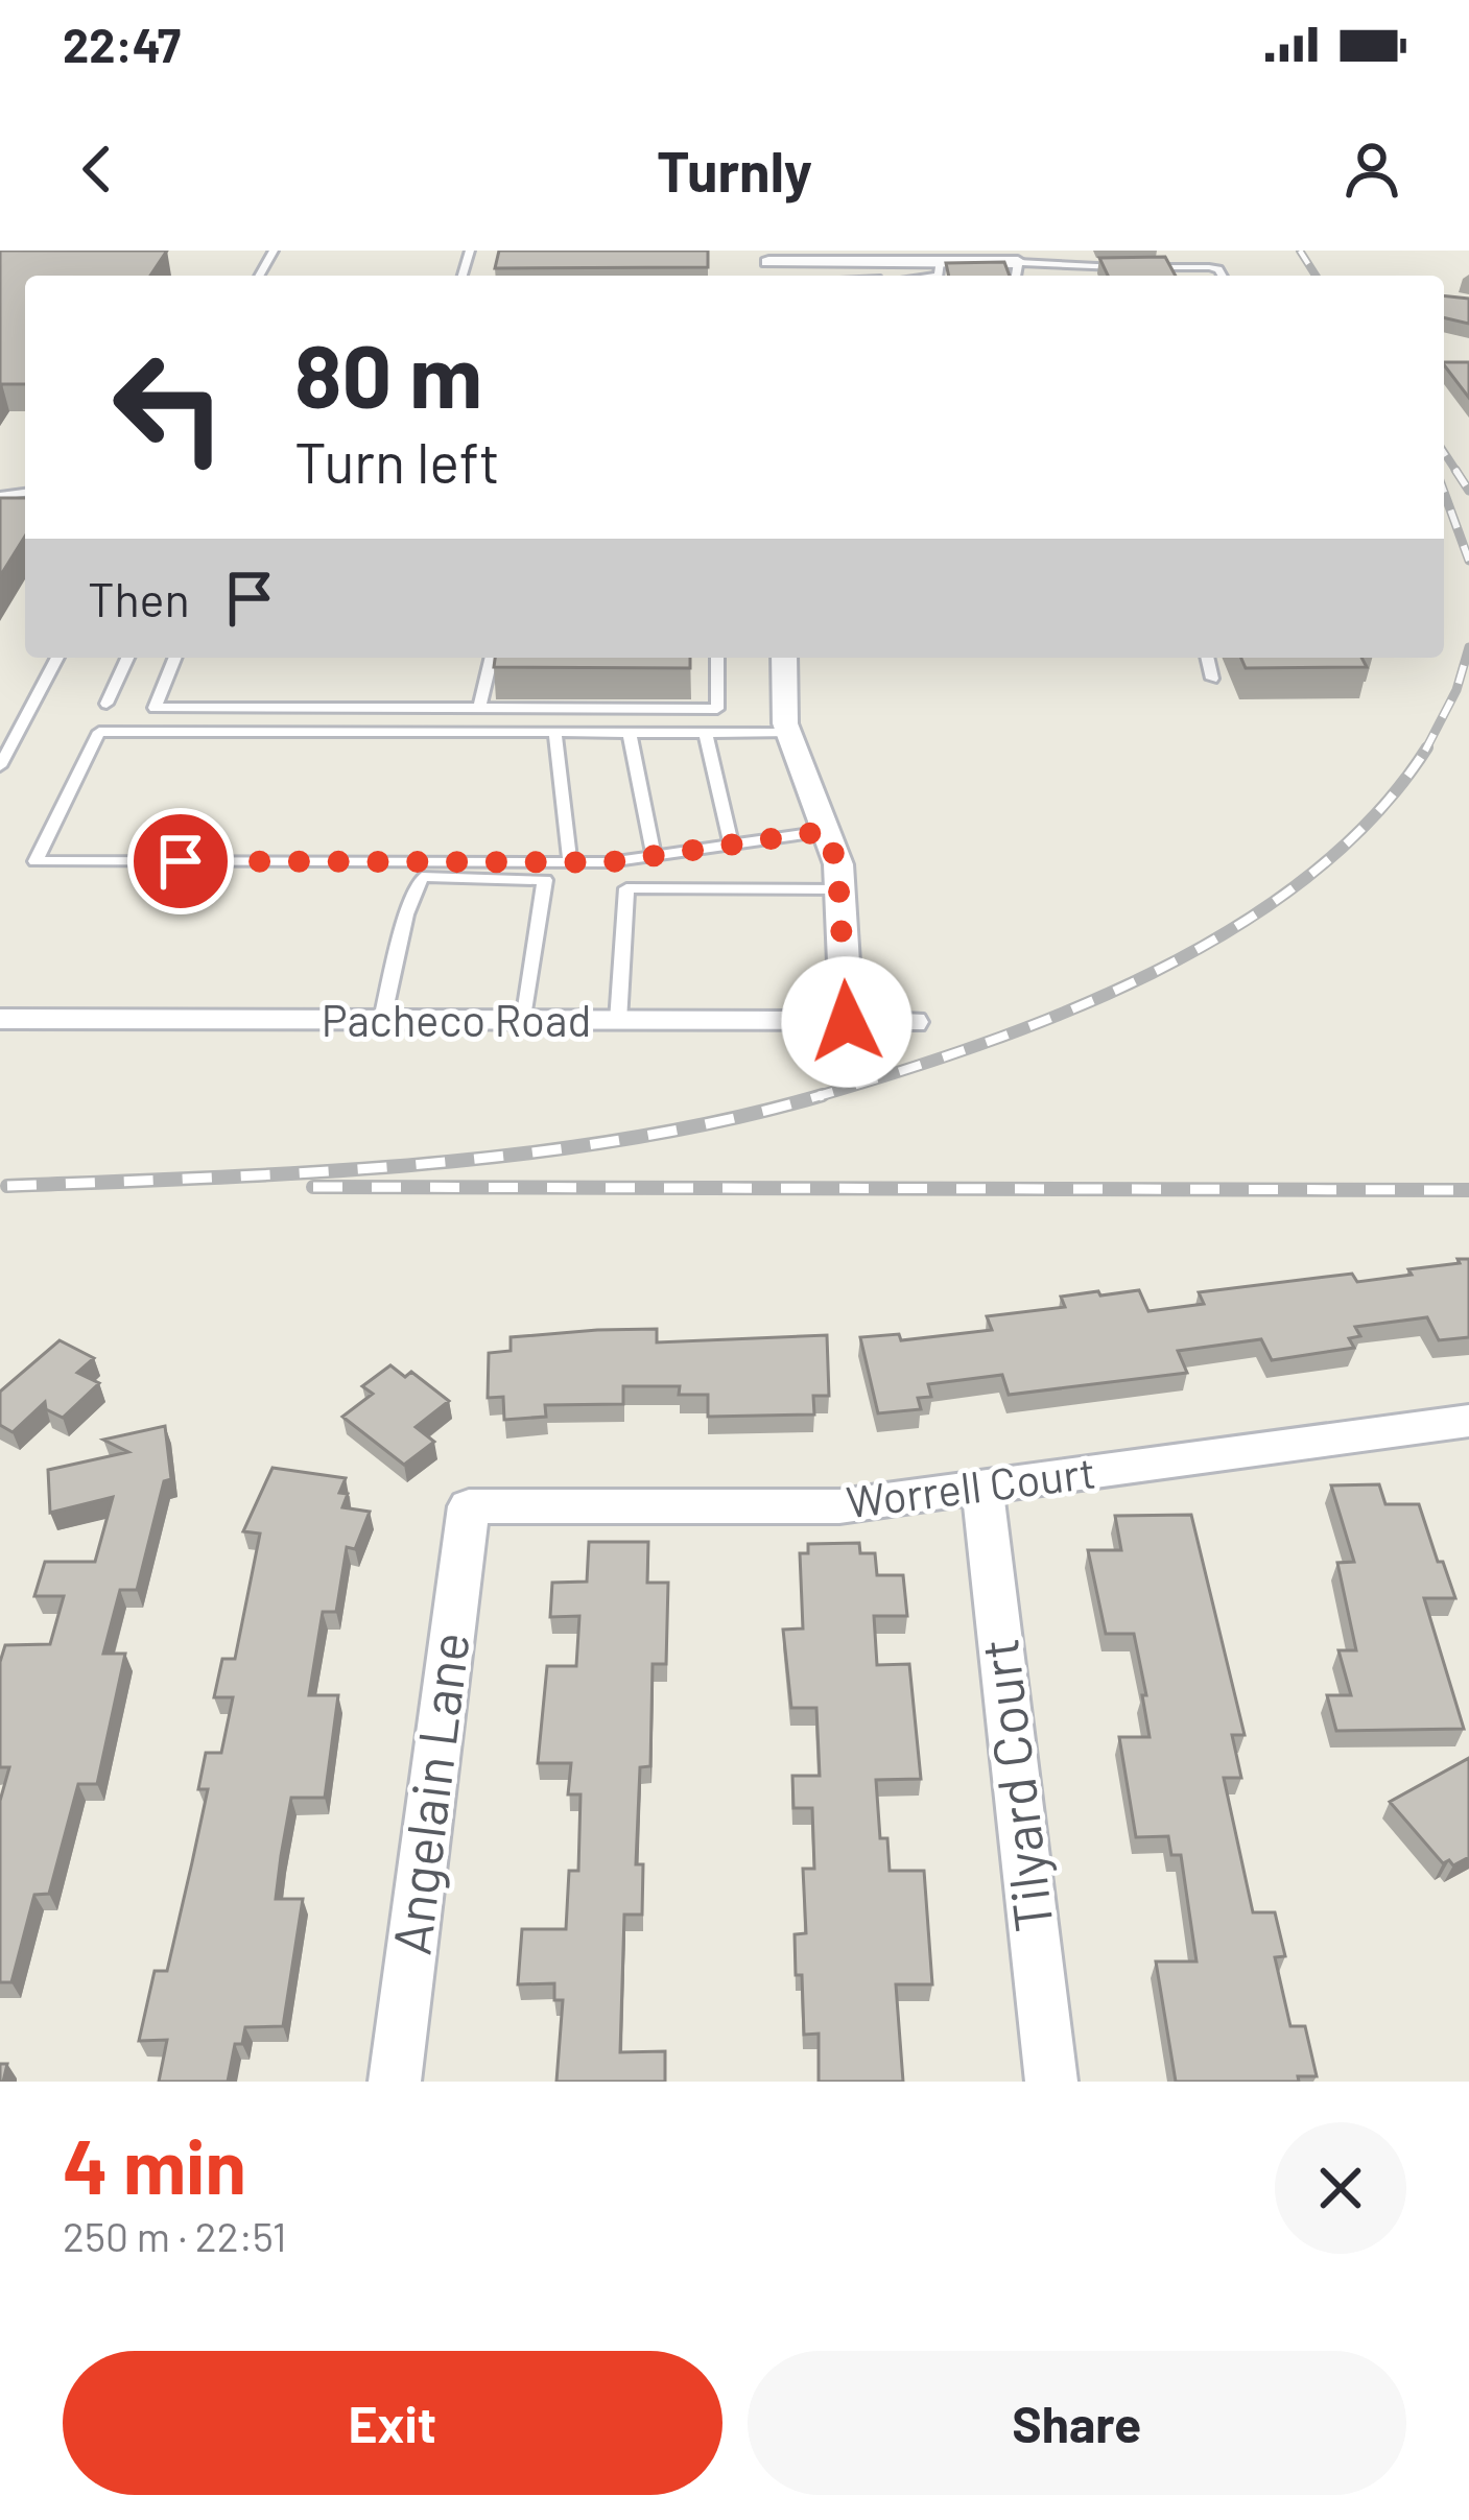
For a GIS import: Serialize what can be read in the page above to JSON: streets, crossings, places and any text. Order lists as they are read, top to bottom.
{
  "streets": {
    "street": [
      "Pacheco Road",
      "Worrell Court",
      "Tilyard Court",
      "Angelain Lane"
    ]
  },
  "crossings": [
    ["Worrell Court", "Tilyard Court"],
    ["Worrell Court", "Angelain Lane"]
  ],
  "page": {
    "status": "22:47",
    "header": "Turnly",
    "turn": ["80 m", "Turn left"],
    "then": "Then",
    "heading": ["4 min", "250 m · 22:51"],
    "buttons": ["Exit", "Share"]
  }
}
